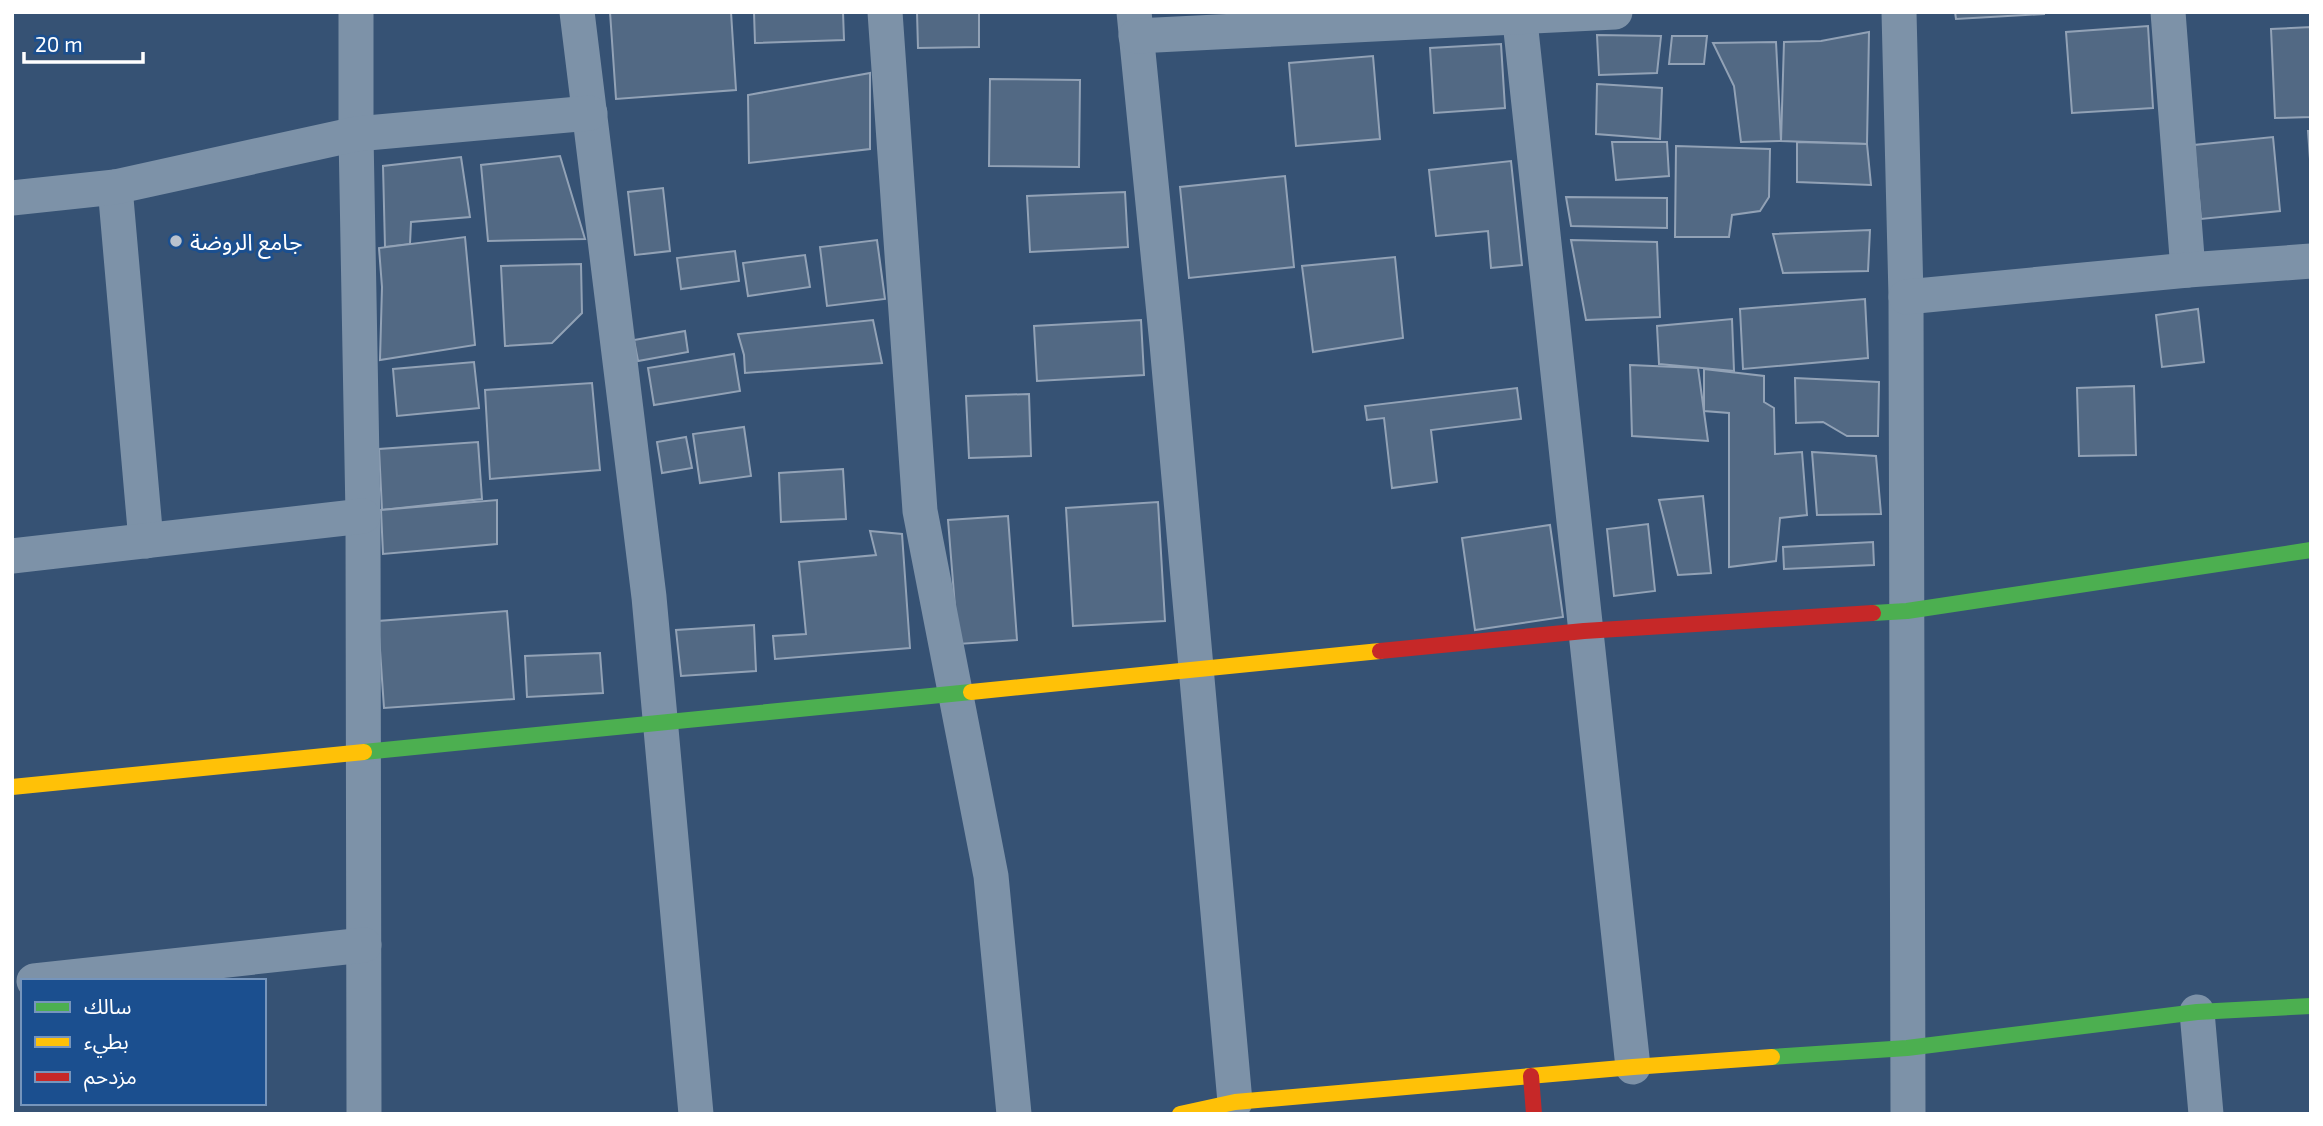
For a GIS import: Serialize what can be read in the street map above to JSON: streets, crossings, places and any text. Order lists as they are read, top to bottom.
{
  "places": ["جامع الروضة"],
  "legend": ["سالك", "بطيء", "مزدحم"],
  "scale_bar": "20 m"
}
